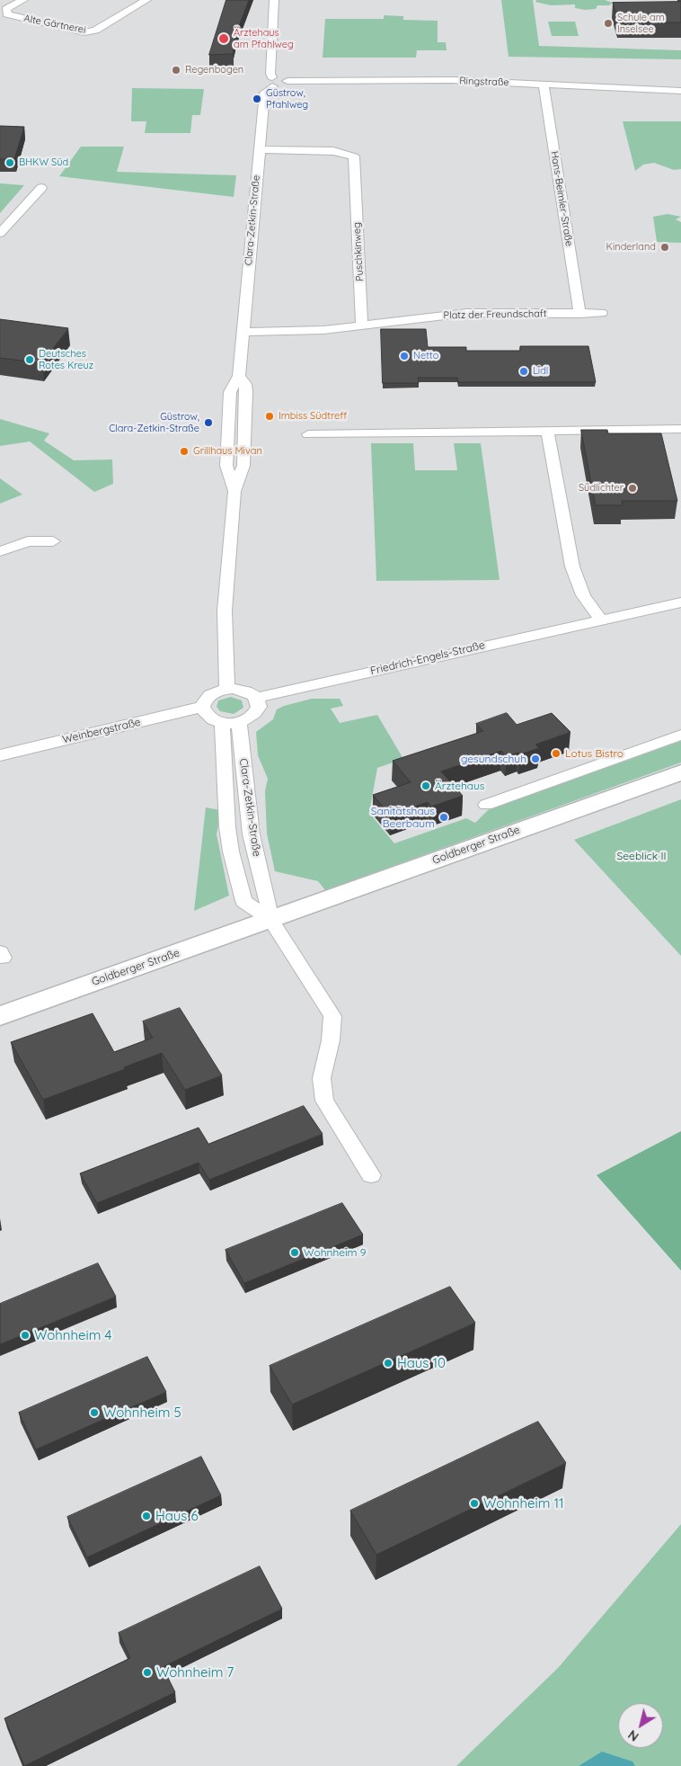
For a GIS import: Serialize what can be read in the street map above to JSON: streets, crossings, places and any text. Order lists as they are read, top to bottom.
{
  "streets": {
    "main road": ["Goldberger Straße"],
    "street": [
      "Alte Gärtnerei",
      "Ringstraße",
      "Hans-Beimler-Straße",
      "Clara-Zetkin-Straße",
      "Puschkinweg",
      "Platz der Freundschaft",
      "Friedrich-Engels-Straße",
      "Weinbergstraße"
    ]
  },
  "crossings": [
    ["Ringstraße", "Hans-Beimler-Straße"],
    ["Ringstraße", "Clara-Zetkin-Straße"],
    ["Hans-Beimler-Straße", "Platz der Freundschaft"],
    ["Clara-Zetkin-Straße", "Puschkinweg"],
    ["Clara-Zetkin-Straße", "Friedrich-Engels-Straße"],
    ["Clara-Zetkin-Straße", "Weinbergstraße"],
    ["Clara-Zetkin-Straße", "Goldberger Straße"],
    ["Puschkinweg", "Platz der Freundschaft"],
    ["Friedrich-Engels-Straße", "Weinbergstraße"]
  ],
  "parks": ["Seeblick II"],
  "places": [
    "Schule am Inselsee",
    "Ärztehaus am Pfahlweg",
    "Regenbogen",
    "Güstrow, Pfahlweg",
    "BHKW Süd",
    "Kinderland",
    "Netto",
    "Deutsches Rotes Kreuz",
    "Lidl",
    "Imbiss Südtreff",
    "Güstrow, Clara-Zetkin-Straße",
    "Grillhaus Mivan",
    "Südlichter",
    "Lotus Bistro",
    "gesundschuh",
    "Ärztehaus",
    "Sanitätshaus Beerbaum",
    "Wohnheim 9",
    "Wohnheim 4",
    "Haus 10",
    "Wohnheim 5",
    "Wohnheim 11",
    "Haus 6",
    "Wohnheim 7"
  ],
  "north": "bottom left"
}
